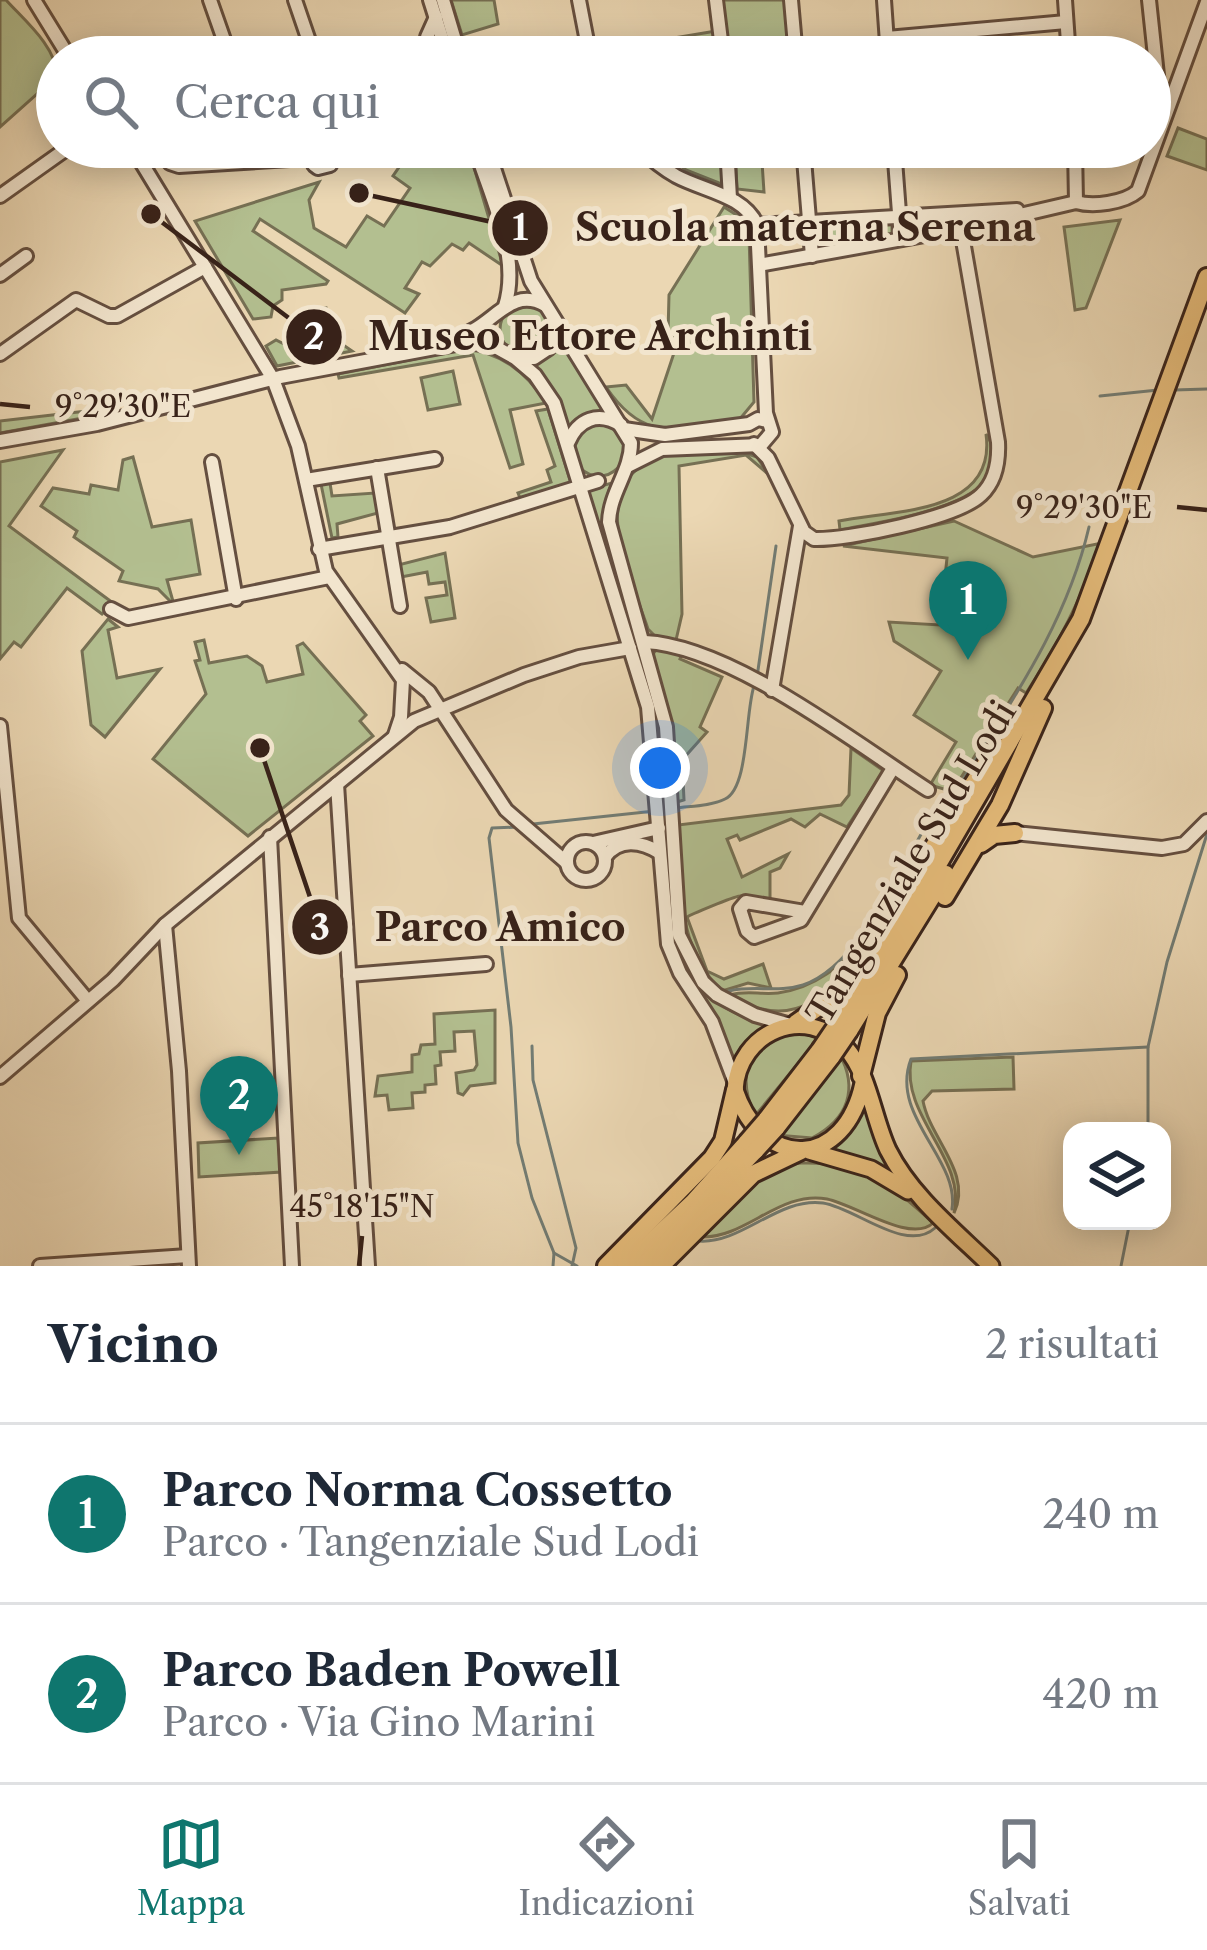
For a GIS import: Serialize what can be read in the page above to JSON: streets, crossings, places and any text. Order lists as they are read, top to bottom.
{
  "streets": {
    "highway": ["Tangenziale Sud Lodi"]
  },
  "places": ["Scuola materna Serena", "Museo Ettore Archinti", "Parco Amico"],
  "page": {
    "search": "Cerca qui",
    "pins": ["1", "2"],
    "heading": ["Vicino", "2 risultati"],
    "list": [
      {
        "mark": "1",
        "name": "Parco Norma Cossetto",
        "note": "Parco · Tangenziale Sud Lodi",
        "value": "240 m"
      },
      {
        "mark": "2",
        "name": "Parco Baden Powell",
        "note": "Parco · Via Gino Marini",
        "value": "420 m"
      }
    ],
    "nav": ["Mappa", "Indicazioni", "Salvati"]
  },
  "coordinates": ["9°29'30\"E", "45°18'15\"N"]
}
